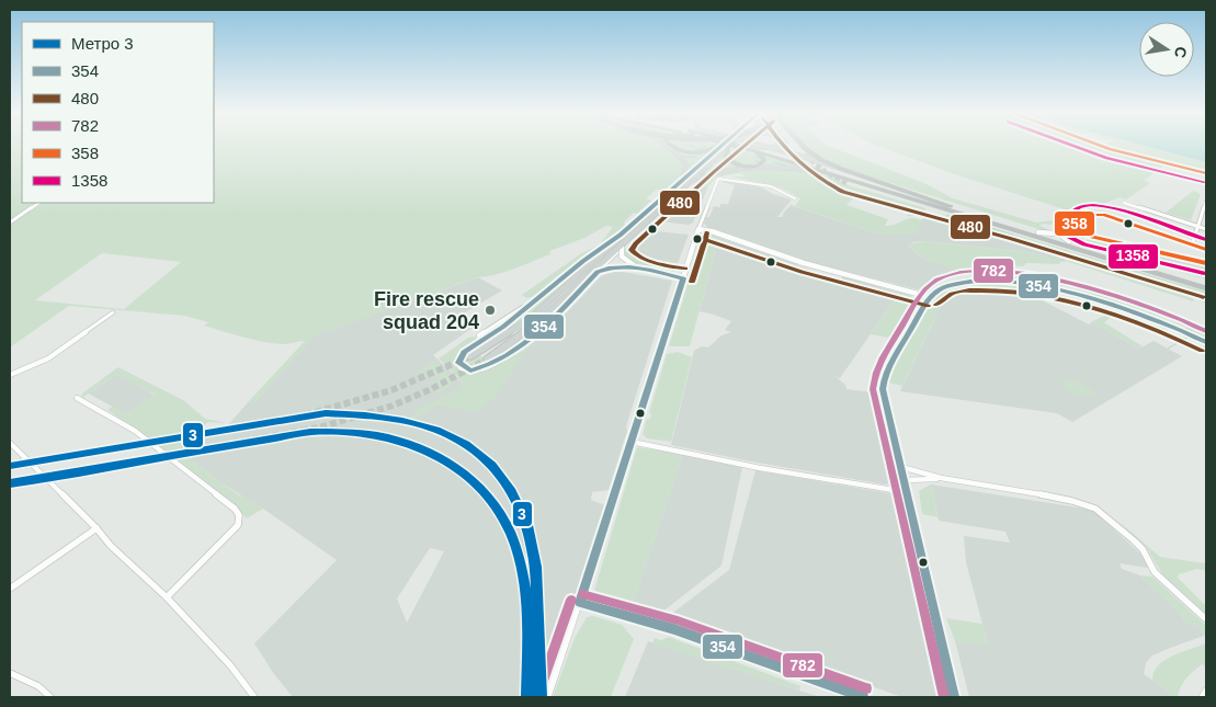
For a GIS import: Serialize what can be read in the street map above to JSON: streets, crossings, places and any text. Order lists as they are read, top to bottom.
{
  "places": ["Fire rescue squad 204"],
  "lines": [
    "transit line 354",
    "transit line 480",
    "transit line 358",
    "transit line 1358",
    "transit line 782",
    "metro line 3"
  ],
  "legend": [
    "Метро 3",
    "354",
    "480",
    "782",
    "358",
    "1358"
  ],
  "north": "right"
}
